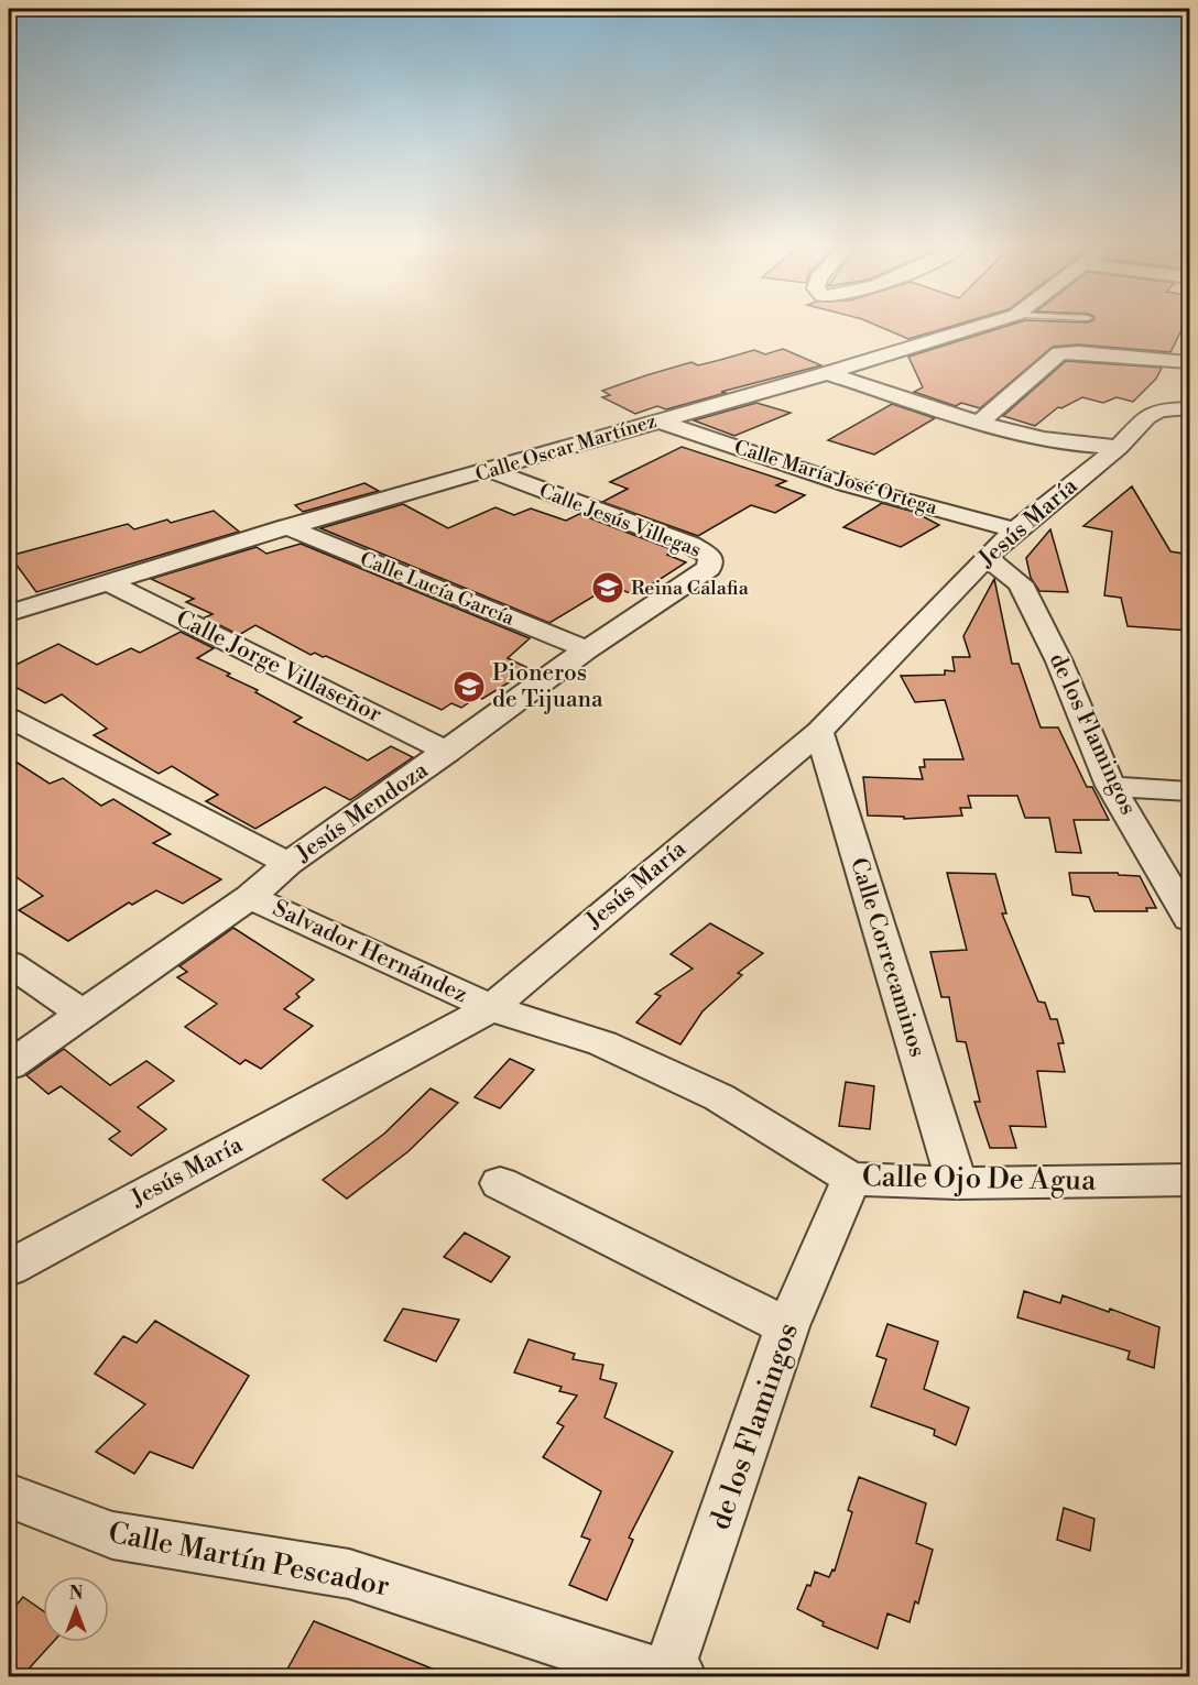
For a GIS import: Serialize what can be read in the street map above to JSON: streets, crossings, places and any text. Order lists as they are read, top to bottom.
{
  "streets": {
    "street": [
      "Calle Oscar Martínez",
      "Calle María José Ortega",
      "Calle Jesús Villegas",
      "Jesús María",
      "Calle Lucía García",
      "Calle Jorge Villaseñor",
      "de los Flamingos",
      "Jesús Mendoza",
      "Salvador Hernández",
      "Calle Correcaminos",
      "Calle Ojo De Agua",
      "Calle Martín Pescador"
    ]
  },
  "crossings": [
    ["Calle Oscar Martínez", "Calle María José Ortega"],
    ["Calle Oscar Martínez", "Calle Jesús Villegas"],
    ["Calle Oscar Martínez", "Calle Lucía García"],
    ["Calle Oscar Martínez", "Calle Jorge Villaseñor"],
    ["Calle María José Ortega", "Jesús María"],
    ["Calle Jesús Villegas", "Jesús Mendoza"],
    ["Jesús María", "de los Flamingos"],
    ["Jesús María", "Salvador Hernández"],
    ["Jesús María", "Calle Correcaminos"],
    ["Jesús María", "Calle Ojo De Agua"],
    ["Calle Lucía García", "Jesús Mendoza"],
    ["Calle Jorge Villaseñor", "Jesús Mendoza"],
    ["de los Flamingos", "Calle Ojo De Agua"],
    ["de los Flamingos", "Calle Martín Pescador"],
    ["Jesús Mendoza", "Salvador Hernández"],
    ["Salvador Hernández", "Calle Ojo De Agua"],
    ["Calle Correcaminos", "Calle Ojo De Agua"]
  ],
  "places": {
    "school or university": ["Reina Calafia", "Pioneros de Tijuana"]
  },
  "north": "top"
}
